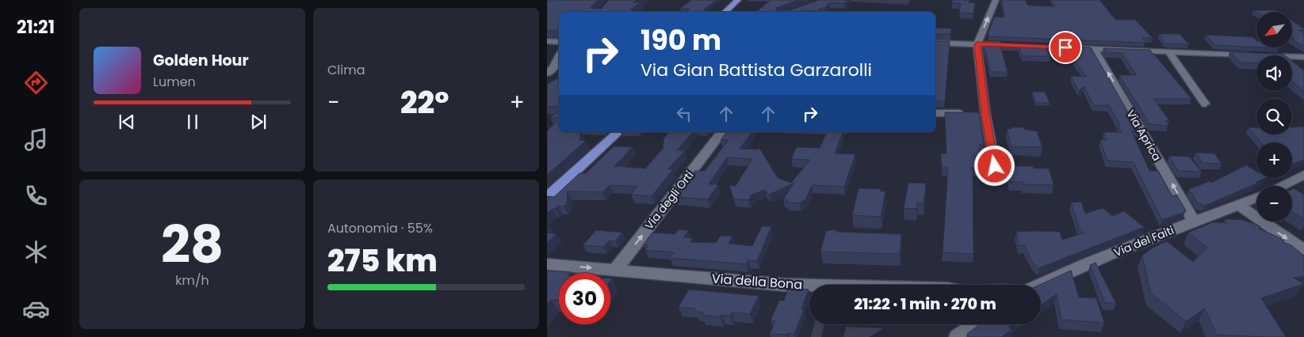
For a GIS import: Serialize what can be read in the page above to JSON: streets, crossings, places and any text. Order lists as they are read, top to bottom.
{
  "streets": {
    "street": [
      "Via Aprica",
      "Via degli Orti",
      "Via del Faiti",
      "Via della Bona"
    ]
  },
  "crossings": [
    ["Via Aprica", "Via del Faiti"],
    ["Via degli Orti", "Via della Bona"]
  ],
  "one_way": ["Via degli Orti"],
  "north": "bottom left",
  "page": {
    "tabs": "21:21",
    "tile": [
      "Clima",
      ["28", "km/h"],
      ["Autonomia · 55%", "275 km"]
    ],
    "map_buttons": ["+", "−"],
    "turn": ["190 m", "Via Gian Battista Garzarolli"],
    "song": ["Golden Hour", "Lumen"],
    "heat": ["−", "22°", "+"],
    "limit": "30",
    "trip": "21:22 · 1 min · 270 m"
  }
}
